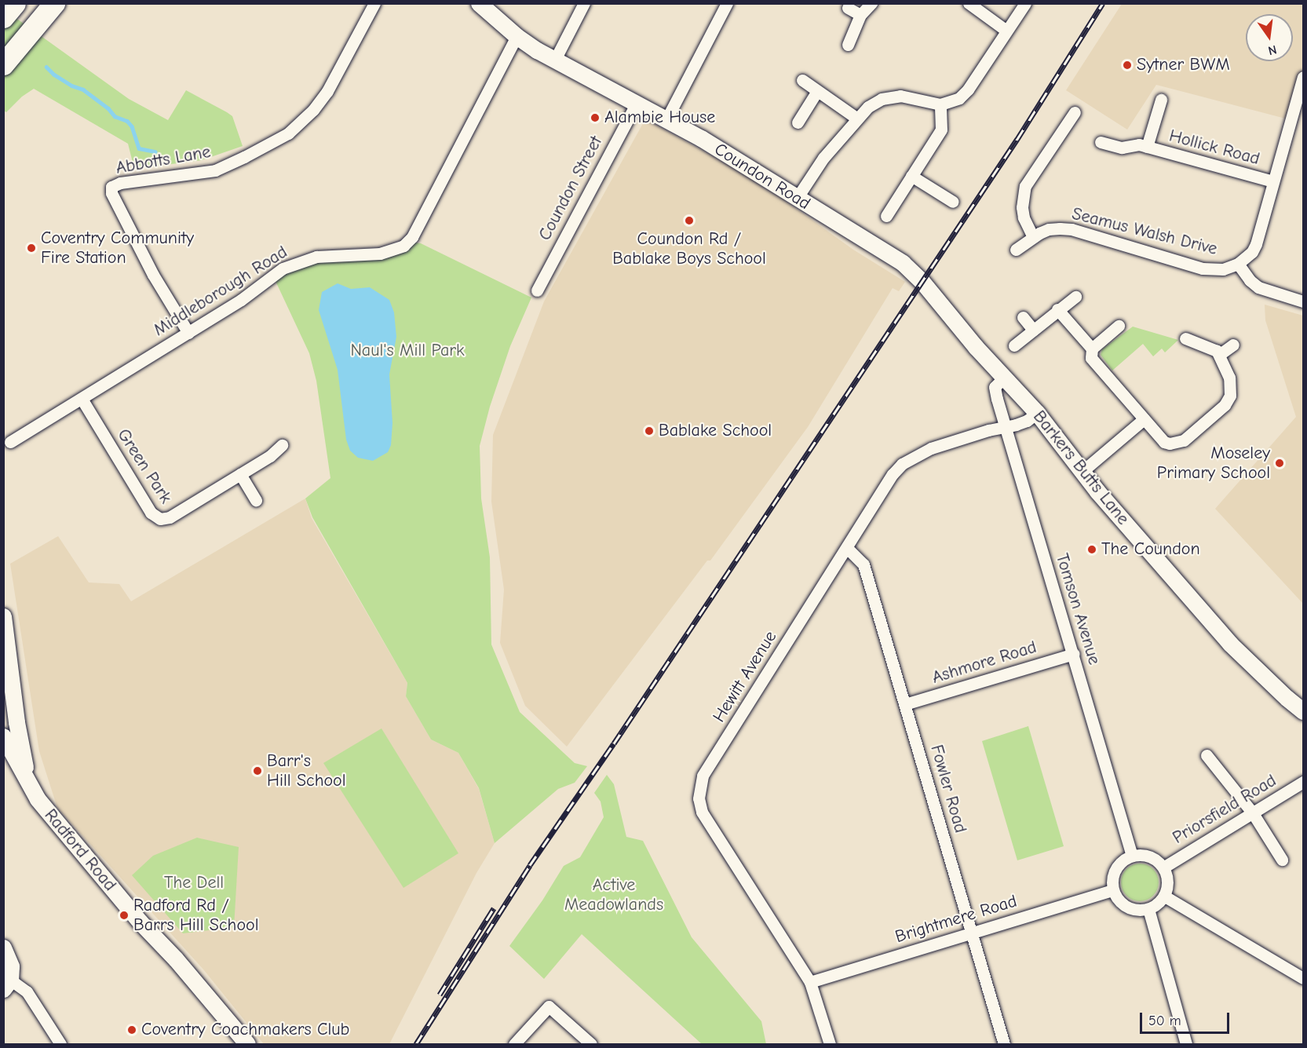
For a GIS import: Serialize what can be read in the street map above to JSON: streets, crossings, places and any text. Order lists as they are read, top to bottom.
{
  "streets": {
    "street": [
      "Hollick Road",
      "Abbotts Lane",
      "Coundon Road",
      "Coundon Street",
      "Seamus Walsh Drive",
      "Middleborough Road",
      "Green Park",
      "Barkers Butts Lane",
      "Tomson Avenue",
      "Ashmore Road",
      "Hewitt Avenue",
      "Fowler Road",
      "Priorsfield Road",
      "Radford Road",
      "Brightmere Road"
    ]
  },
  "crossings": [
    ["Hollick Road", "Seamus Walsh Drive"],
    ["Abbotts Lane", "Middleborough Road"],
    ["Coundon Road", "Coundon Street"],
    ["Coundon Road", "Middleborough Road"],
    ["Coundon Road", "Barkers Butts Lane"],
    ["Middleborough Road", "Green Park"],
    ["Barkers Butts Lane", "Tomson Avenue"],
    ["Barkers Butts Lane", "Hewitt Avenue"],
    ["Tomson Avenue", "Ashmore Road"],
    ["Tomson Avenue", "Hewitt Avenue"],
    ["Tomson Avenue", "Priorsfield Road"],
    ["Tomson Avenue", "Brightmere Road"],
    ["Ashmore Road", "Fowler Road"],
    ["Hewitt Avenue", "Fowler Road"],
    ["Hewitt Avenue", "Brightmere Road"],
    ["Fowler Road", "Brightmere Road"],
    ["Priorsfield Road", "Brightmere Road"]
  ],
  "parks": ["Naul's Mill Park", "The Dell", "Active Meadowlands"],
  "places": [
    "Sytner BWM",
    "Alambie House",
    "Coundon Rd / Bablake Boys School",
    "Coventry Community Fire Station",
    "Bablake School",
    "Moseley Primary School",
    "The Coundon",
    "Barr's Hill School",
    "Radford Rd / Barrs Hill School",
    "Coventry Coachmakers Club"
  ],
  "scale_bar": "50 m",
  "north": "bottom"
}
